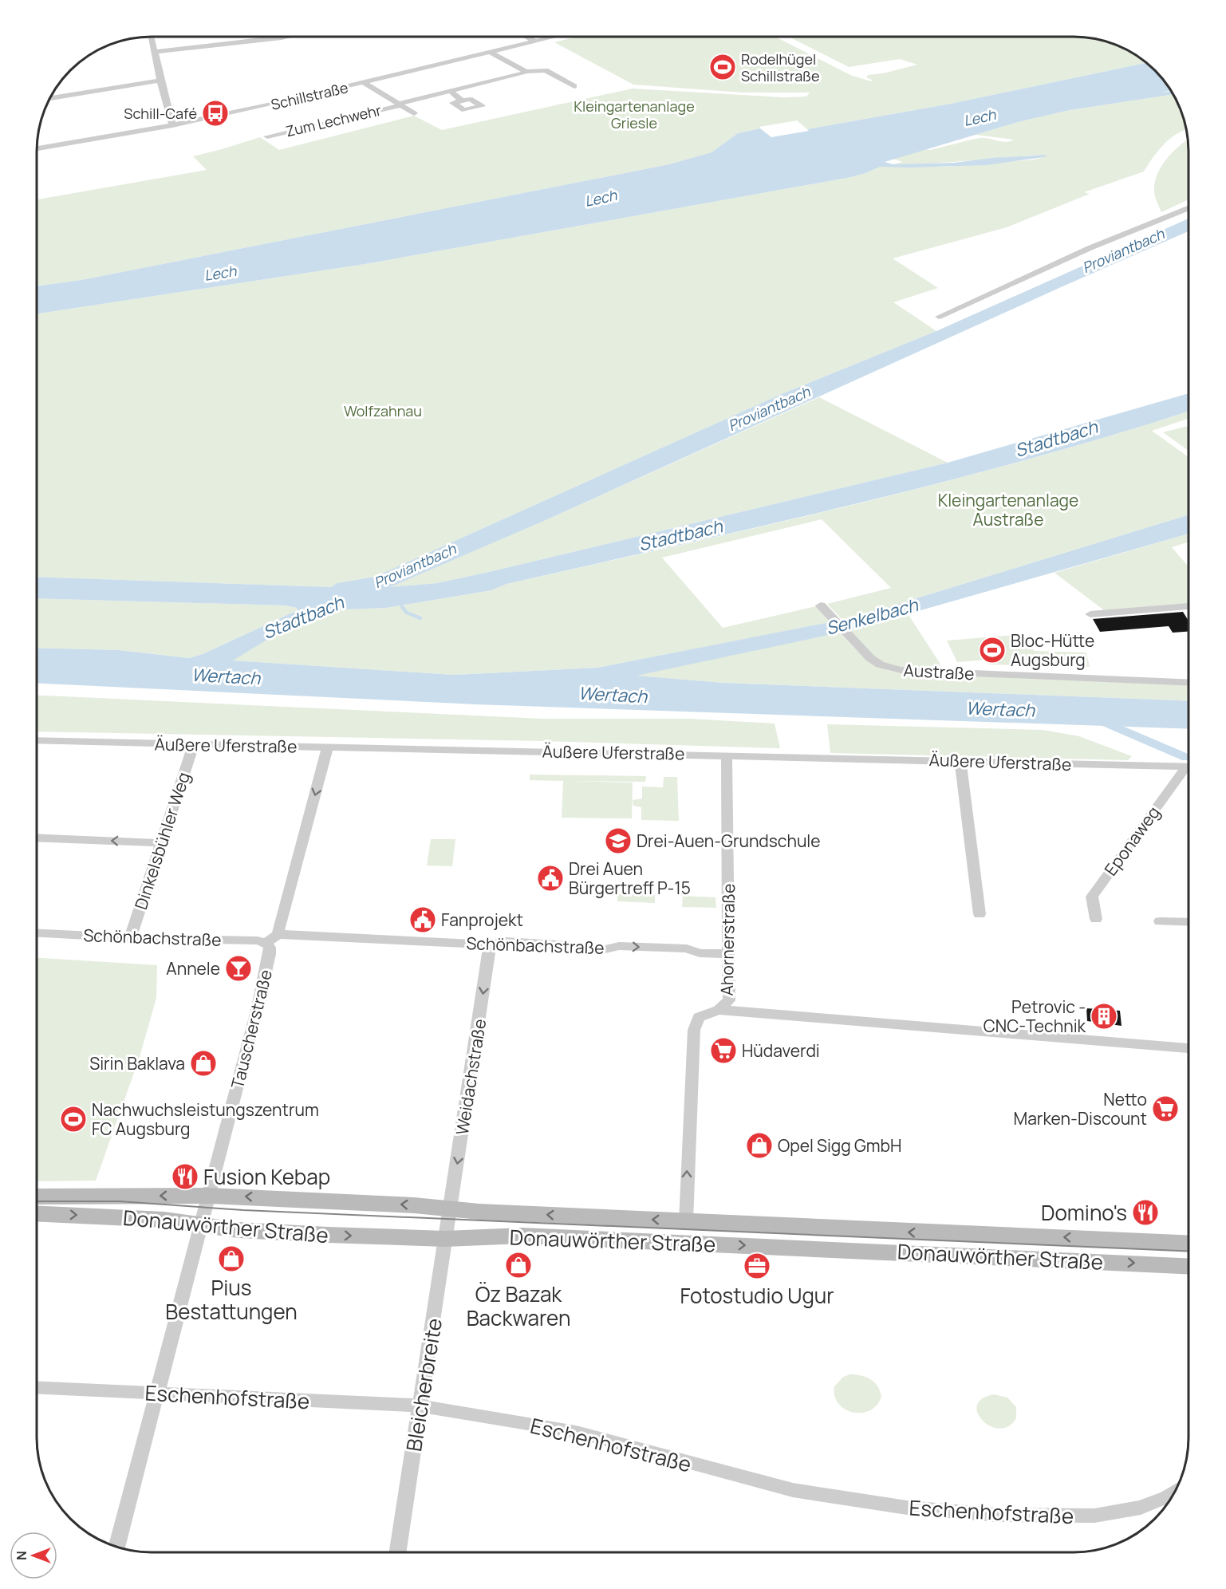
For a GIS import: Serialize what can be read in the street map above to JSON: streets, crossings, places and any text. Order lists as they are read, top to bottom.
{
  "streets": {
    "main road": ["Donauwörther Straße"],
    "street": [
      "Schillstraße",
      "Zum Lechwehr",
      "Austraße",
      "Äußere Uferstraße",
      "Dinkelsbühler Weg",
      "Eponaweg",
      "Schönbachstraße",
      "Ahornerstraße",
      "Tauscherstraße",
      "Weidachstraße",
      "Bleicherbreite",
      "Eschenhofstraße"
    ]
  },
  "crossings": [
    ["Schillstraße", "Zum Lechwehr"],
    ["Äußere Uferstraße", "Dinkelsbühler Weg"],
    ["Äußere Uferstraße", "Ahornerstraße"],
    ["Äußere Uferstraße", "Tauscherstraße"],
    ["Dinkelsbühler Weg", "Schönbachstraße"],
    ["Schönbachstraße", "Ahornerstraße"],
    ["Schönbachstraße", "Tauscherstraße"],
    ["Schönbachstraße", "Weidachstraße"],
    ["Ahornerstraße", "Donauwörther Straße"],
    ["Tauscherstraße", "Donauwörther Straße"],
    ["Tauscherstraße", "Eschenhofstraße"],
    ["Weidachstraße", "Donauwörther Straße"],
    ["Weidachstraße", "Bleicherbreite"],
    ["Donauwörther Straße", "Bleicherbreite"],
    ["Bleicherbreite", "Eschenhofstraße"]
  ],
  "one_way": ["Ahornerstraße", "Weidachstraße"],
  "water": [
    "Lech",
    "Proviantbach",
    "Stadtbach",
    "Senkelbach",
    "Wertach"
  ],
  "parks": ["Kleingartenanlage Griesle", "Wolfzahnau", "Kleingartenanlage Austraße"],
  "places": {
    "sports": ["Rodelhügel Schillstraße", "Bloc-Hütte Augsburg", "Nachwuchsleistungszentrum FC Augsburg"],
    "bus stop": ["Schill-Café"],
    "school or university": ["Drei-Auen-Grundschule"],
    "public building": ["Drei Auen Bürgertreff P-15", "Fanprojekt"],
    "bar": ["Annele"],
    "building": ["Petrovic - CNC-Technik"],
    "supermarket": ["Hüdaverdi", "Netto Marken-Discount"],
    "shop": [
      "Sirin Baklava",
      "Opel Sigg GmbH",
      "Pius Bestattungen",
      "Öz Bazak Backwaren"
    ],
    "restaurant": ["Fusion Kebap", "Domino's"],
    "office": ["Fotostudio Ugur"]
  },
  "north": "left"
}
